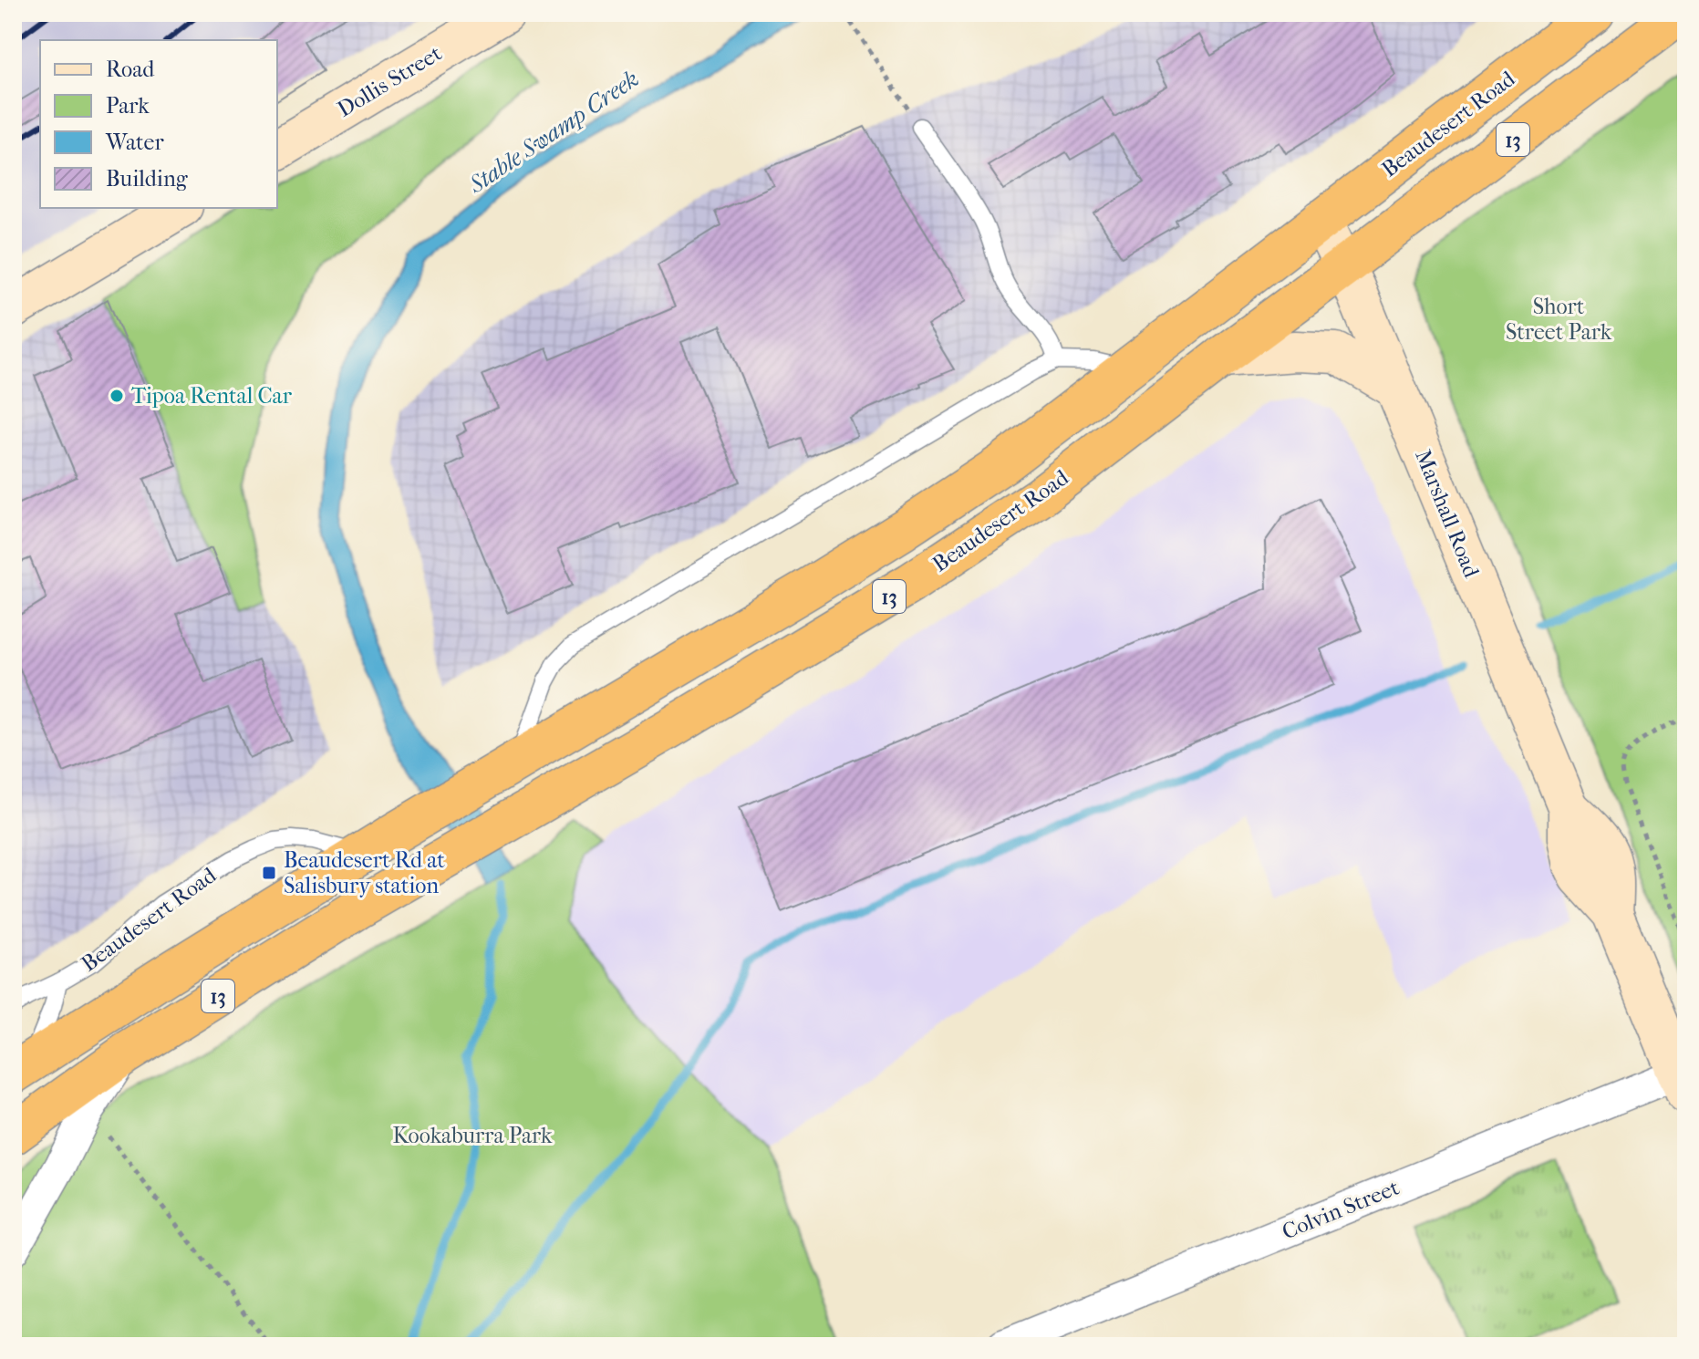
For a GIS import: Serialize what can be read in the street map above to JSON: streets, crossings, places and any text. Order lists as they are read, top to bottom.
{
  "streets": {
    "highway": ["Beaudesert Road", "13"],
    "street": ["Dollis Street", "Marshall Road", "Colvin Street"]
  },
  "crossings": [
    ["Beaudesert Road", "Marshall Road"],
    ["Marshall Road", "Colvin Street"]
  ],
  "water": ["Stable Swamp Creek"],
  "parks": ["Short Street Park", "Kookaburra Park"],
  "places": {
    "other": ["Tipoa Rental Car"],
    "transit": ["Beaudesert Rd at Salisbury station"]
  },
  "legend": [
    "Road",
    "Park",
    "Water",
    "Building"
  ]
}
